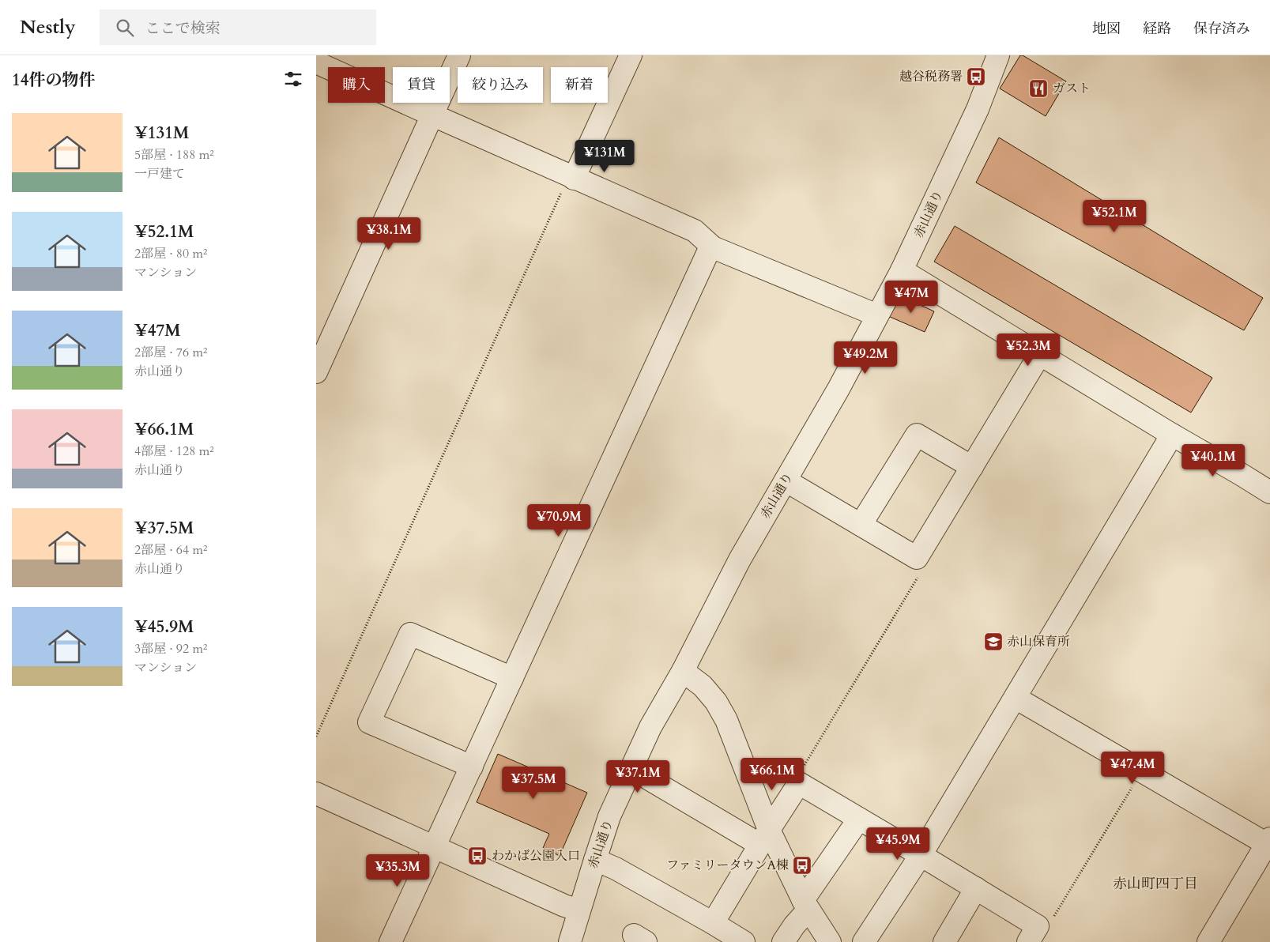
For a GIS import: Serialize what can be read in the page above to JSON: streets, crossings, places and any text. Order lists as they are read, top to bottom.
{
  "streets": {
    "street": ["赤山通り"]
  },
  "districts": ["赤山町四丁目"],
  "places": {
    "bus stop": ["越谷税務署", "わかば公園入口", "ファミリータウンA棟"],
    "restaurant": ["ガスト"],
    "school or university": ["赤山保育所"]
  },
  "page": {
    "header": "Nestly",
    "search": "ここで検索",
    "nav": ["地図", "経路", "保存済み"],
    "heading": "14件の物件",
    "chip": [
      "購入",
      "賃貸",
      "絞り込み",
      "新着"
    ],
    "list": [
      {
        "name": "¥131M",
        "note": "5部屋 · 188 m² · 一戸建て"
      },
      {
        "name": "¥52.1M",
        "note": "2部屋 · 80 m² · マンション"
      },
      {
        "name": "¥47M",
        "note": "2部屋 · 76 m² · 赤山通り"
      },
      {
        "name": "¥66.1M",
        "note": "4部屋 · 128 m² · 赤山通り"
      },
      {
        "name": "¥37.5M",
        "note": "2部屋 · 64 m² · 赤山通り"
      },
      {
        "name": "¥45.9M",
        "note": "3部屋 · 92 m² · マンション"
      }
    ],
    "price": [
      "¥131M",
      "¥52.1M",
      "¥38.1M",
      "¥47M",
      "¥52.3M",
      "¥49.2M",
      "¥40.1M",
      "¥70.9M",
      "¥47.4M",
      "¥66.1M",
      "¥37.1M",
      "¥37.5M",
      "¥45.9M",
      "¥35.3M"
    ]
  }
}
